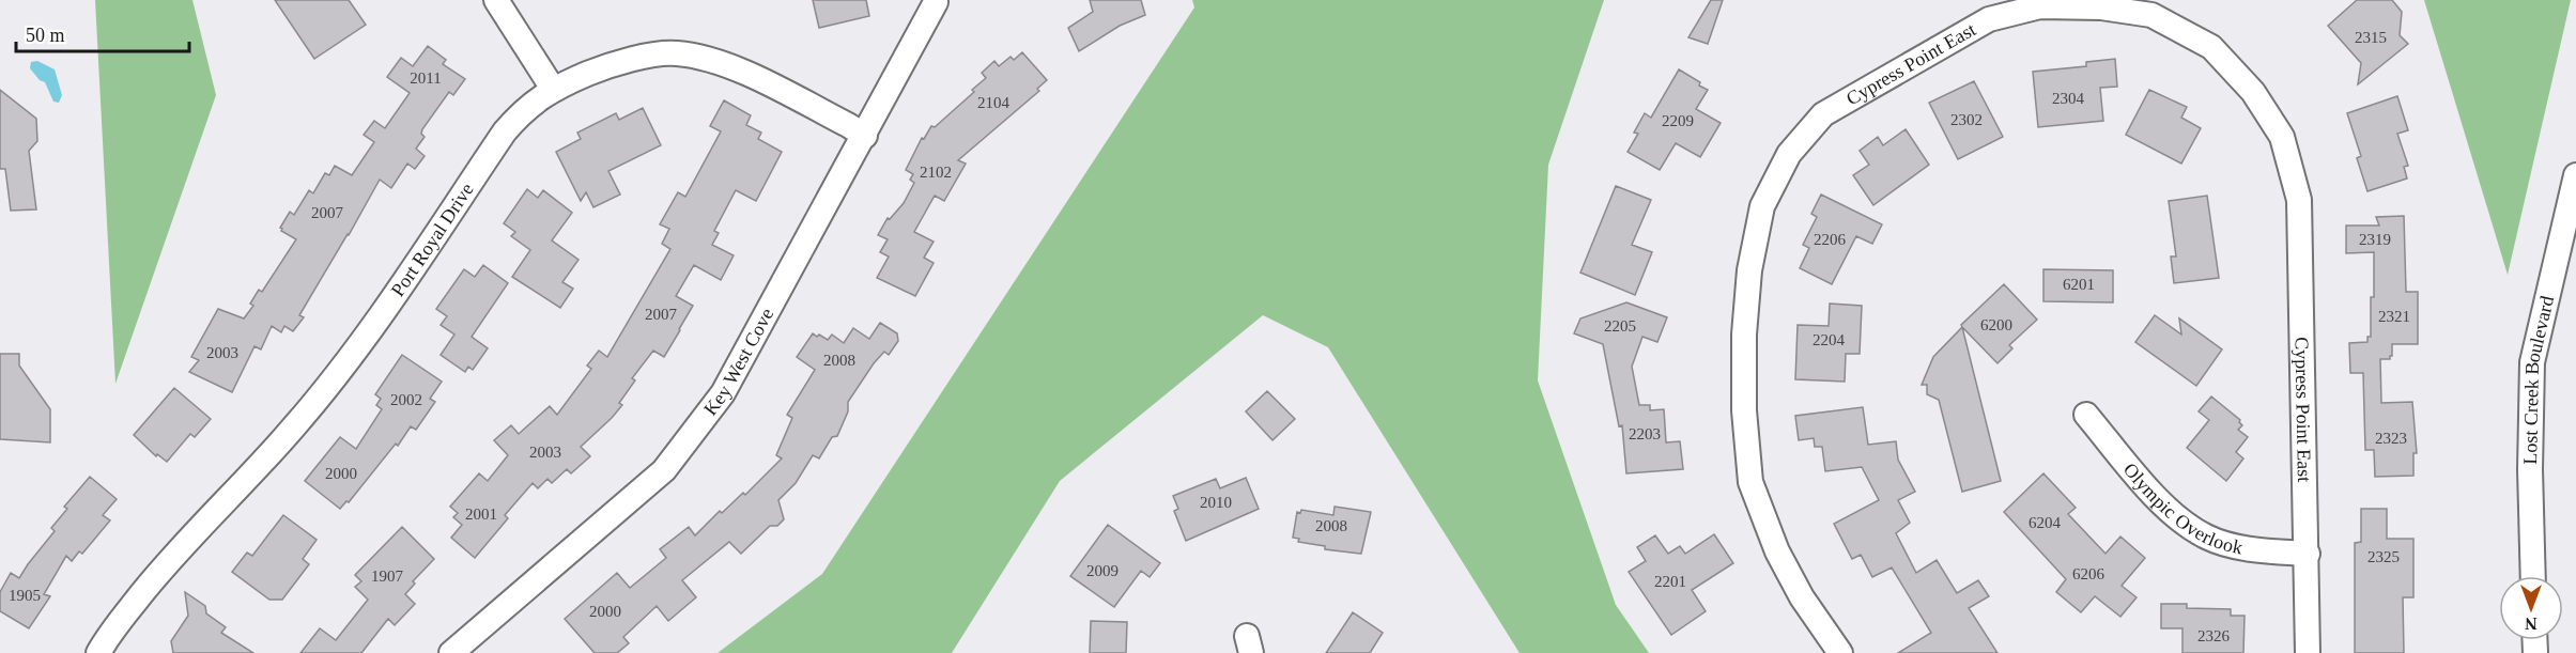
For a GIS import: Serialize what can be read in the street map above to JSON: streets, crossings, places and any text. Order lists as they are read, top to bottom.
{
  "streets": {
    "street": [
      "Cypress Point East",
      "Port Royal Drive",
      "Key West Cove",
      "Lost Creek Boulevard",
      "Olympic Overlook"
    ]
  },
  "crossings": [
    ["Cypress Point East", "Olympic Overlook"],
    ["Port Royal Drive", "Key West Cove"]
  ],
  "house_numbers": [
    "2315",
    "2011",
    "2304",
    "2104",
    "2302",
    "2209",
    "2102",
    "2007",
    "2206",
    "2319",
    "6201",
    "2007",
    "2321",
    "6200",
    "2205",
    "2204",
    "2003",
    "2008",
    "2002",
    "2203",
    "2323",
    "2003",
    "2000",
    "2010",
    "2001",
    "6204",
    "2008",
    "2325",
    "2009",
    "6206",
    "1907",
    "2201",
    "1905",
    "2000",
    "2326"
  ],
  "scale_bar": "50 m",
  "north": "bottom"
}
